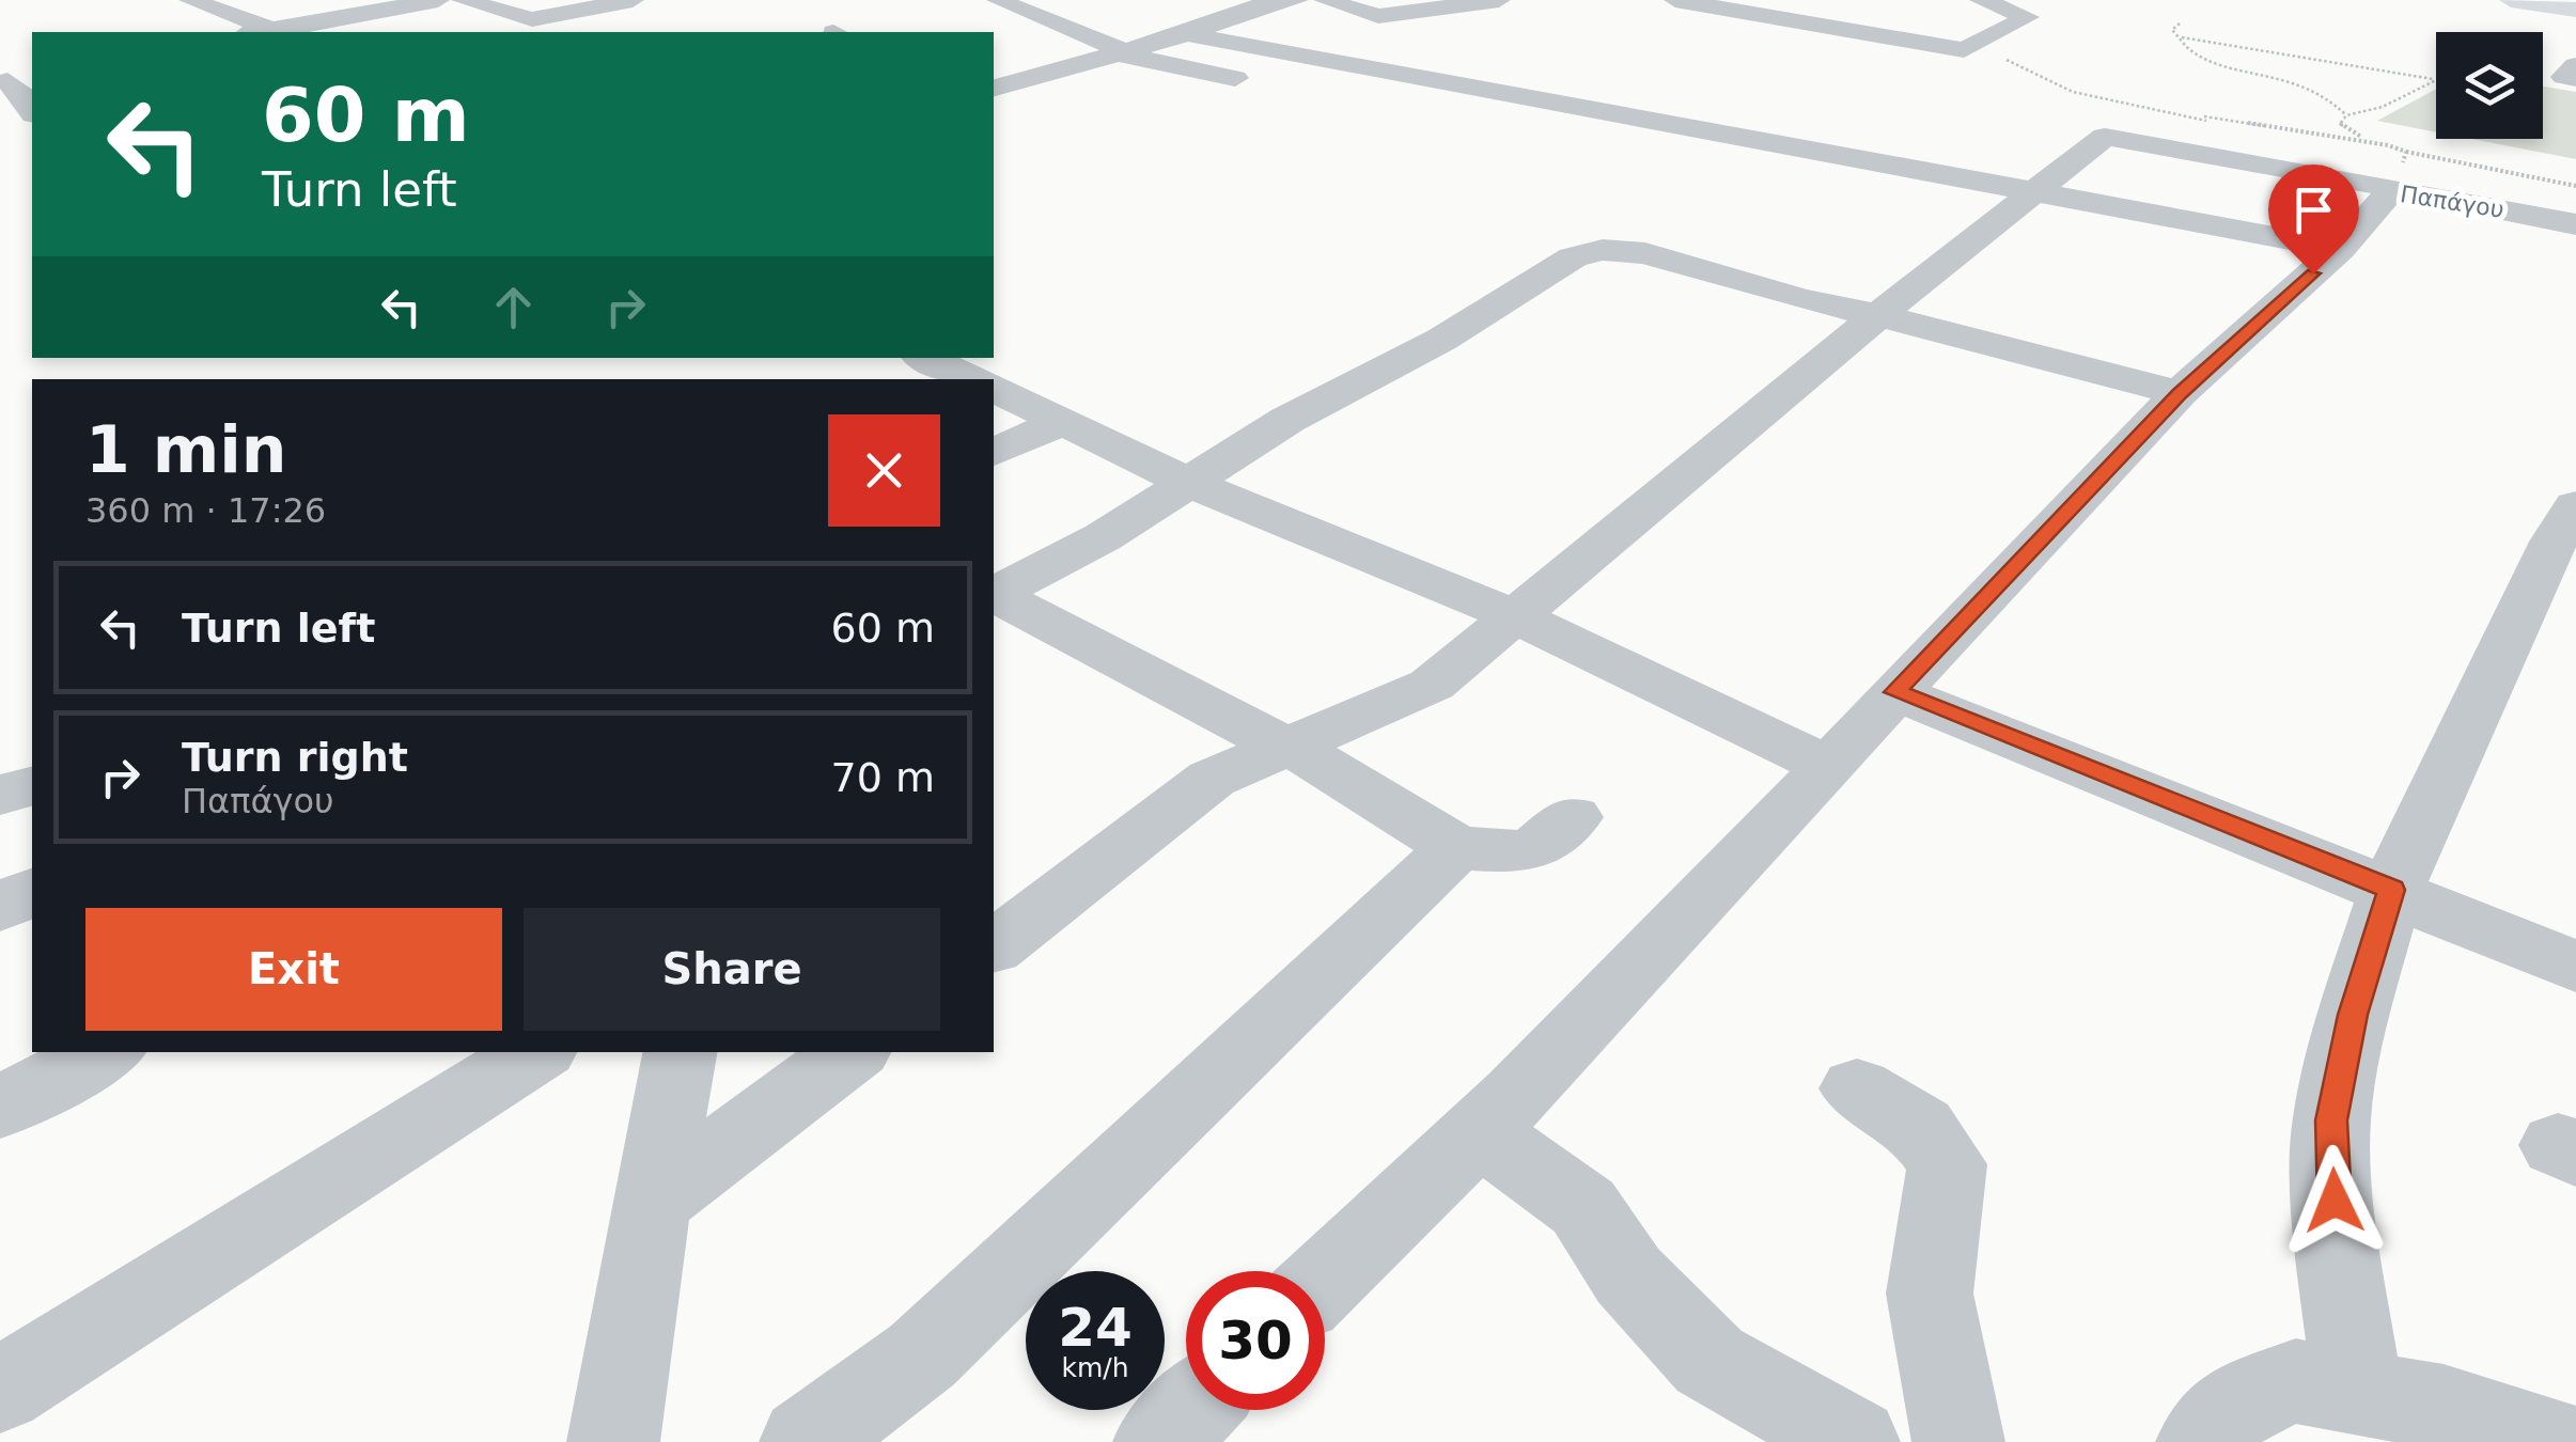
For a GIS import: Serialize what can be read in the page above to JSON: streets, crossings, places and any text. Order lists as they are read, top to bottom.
{
  "streets": {
    "street": ["Παπάγου"]
  },
  "page": {
    "turn": ["60 m", "Turn left"],
    "heading": ["1 min", "360 m · 17:26"],
    "list": [
      {
        "name": "Turn left",
        "value": "60 m"
      },
      {
        "name": "Turn right",
        "note": "Παπάγου",
        "value": "70 m"
      }
    ],
    "buttons": ["Exit", "Share"],
    "speed": "24 km/h",
    "limit": "30"
  }
}
